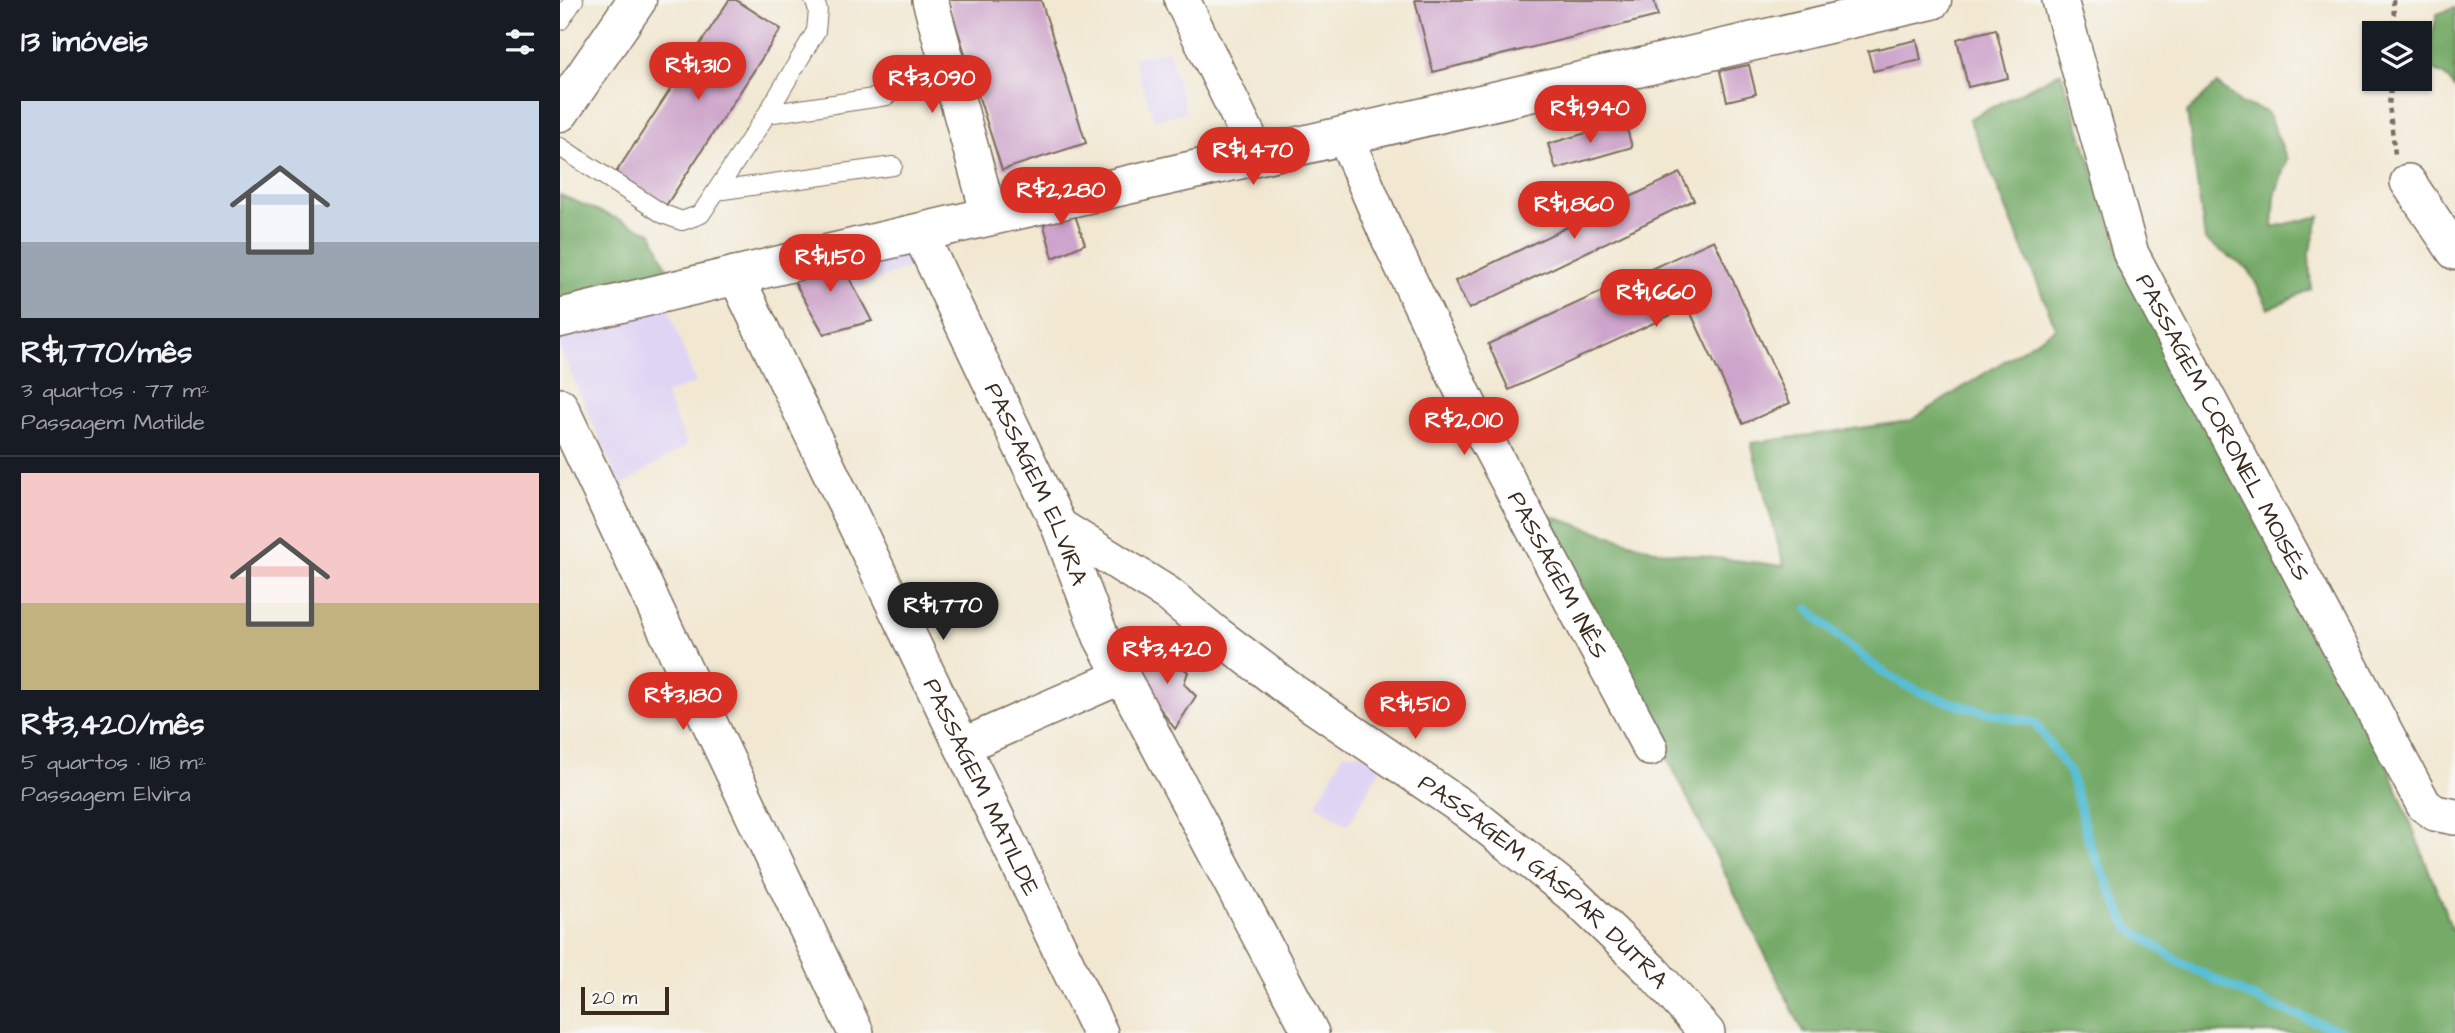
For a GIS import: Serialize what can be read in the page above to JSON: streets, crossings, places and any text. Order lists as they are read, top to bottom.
{
  "streets": {
    "street": [
      "PASSAGEM CORONEL MOISÉS",
      "PASSAGEM ELVIRA",
      "PASSAGEM INÊS",
      "PASSAGEM MATILDE",
      "PASSAGEM GÁSPAR DUTRA"
    ]
  },
  "crossings": [
    ["PASSAGEM ELVIRA", "PASSAGEM GÁSPAR DUTRA"]
  ],
  "scale_bar": "20 m",
  "page": {
    "heading": "13 imóveis",
    "price": [
      "R$1,310",
      "R$3,090",
      "R$1,940",
      "R$1,470",
      "R$2,280",
      "R$1,860",
      "R$1,150",
      "R$1,660",
      "R$2,010",
      "R$1,770",
      "R$3,420",
      "R$3,180",
      "R$1,510"
    ],
    "list": [
      {
        "name": "R$1,770/mês",
        "note": "3 quartos · 77 m² · Passagem Matilde"
      },
      {
        "name": "R$3,420/mês",
        "note": "5 quartos · 118 m² · Passagem Elvira"
      }
    ],
    "scale": "20 m"
  }
}
